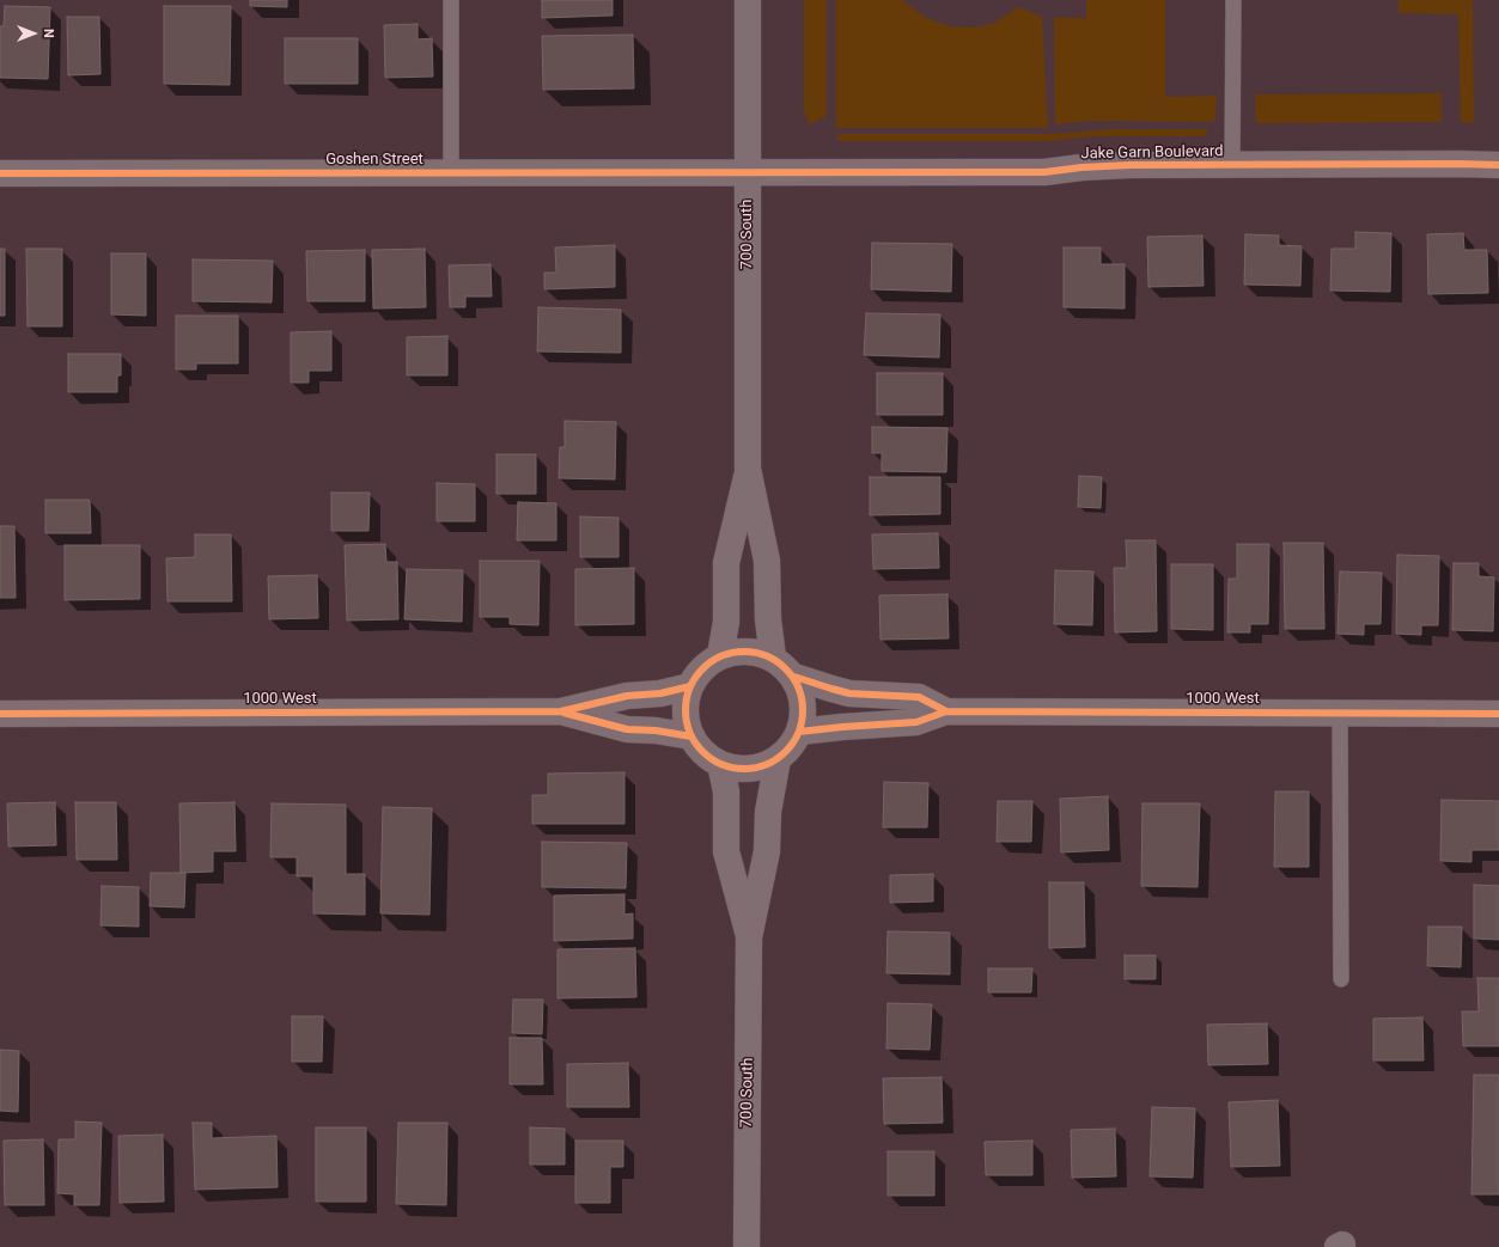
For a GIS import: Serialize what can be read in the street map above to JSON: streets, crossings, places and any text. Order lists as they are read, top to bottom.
{
  "streets": {
    "street": [
      "Jake Garn Boulevard",
      "Goshen Street",
      "700 South",
      "1000 West"
    ]
  },
  "crossings": [
    ["Jake Garn Boulevard", "Goshen Street"],
    ["Jake Garn Boulevard", "700 South"],
    ["Goshen Street", "700 South"],
    ["700 South", "1000 West"]
  ],
  "north": "right"
}
